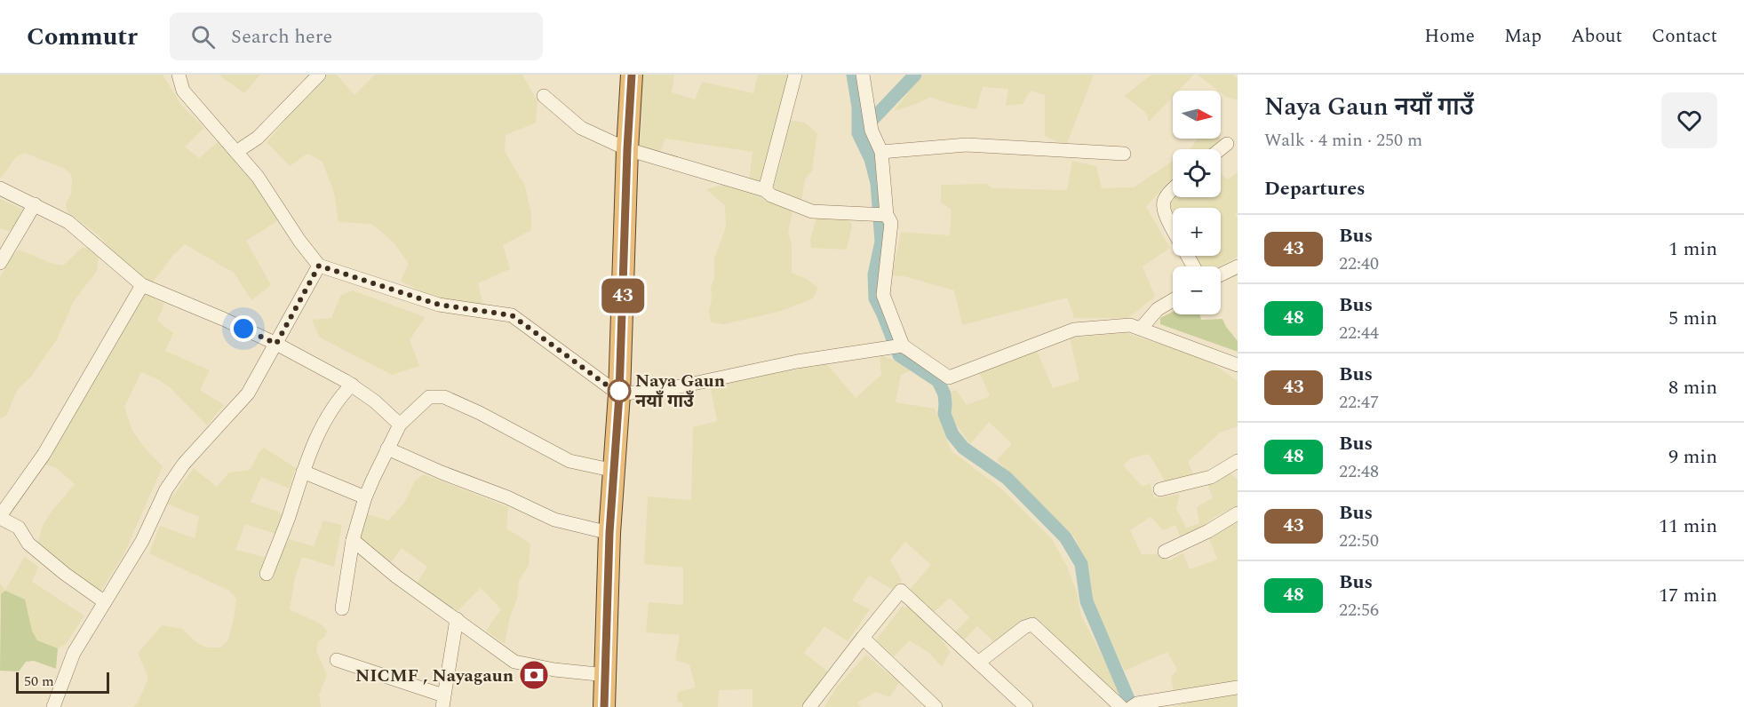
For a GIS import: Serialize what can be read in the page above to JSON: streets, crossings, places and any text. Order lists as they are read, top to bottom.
{
  "places": {
    "other": ["Naya Gaun नयाँ गाउँ"],
    "bank": ["NICMF , Nayagaun"]
  },
  "lines": ["bus line 43"],
  "scale_bar": "50 m",
  "north": "right",
  "page": {
    "header": "Commutr",
    "search": "Search here",
    "nav": [
      "Home",
      "Map",
      "About",
      "Contact"
    ],
    "on_map": "43",
    "heading": [
      ["Naya Gaun नयाँ गाउँ", "Walk · 4 min · 250 m"],
      "Departures"
    ],
    "map_buttons": ["+", "−"],
    "list": [
      {
        "mark": "43",
        "name": "Bus",
        "note": "22:40",
        "value": "1 min"
      },
      {
        "mark": "48",
        "name": "Bus",
        "note": "22:44",
        "value": "5 min"
      },
      {
        "mark": "43",
        "name": "Bus",
        "note": "22:47",
        "value": "8 min"
      },
      {
        "mark": "48",
        "name": "Bus",
        "note": "22:48",
        "value": "9 min"
      },
      {
        "mark": "43",
        "name": "Bus",
        "note": "22:50",
        "value": "11 min"
      },
      {
        "mark": "48",
        "name": "Bus",
        "note": "22:56",
        "value": "17 min"
      }
    ],
    "scale": "50 m"
  }
}
